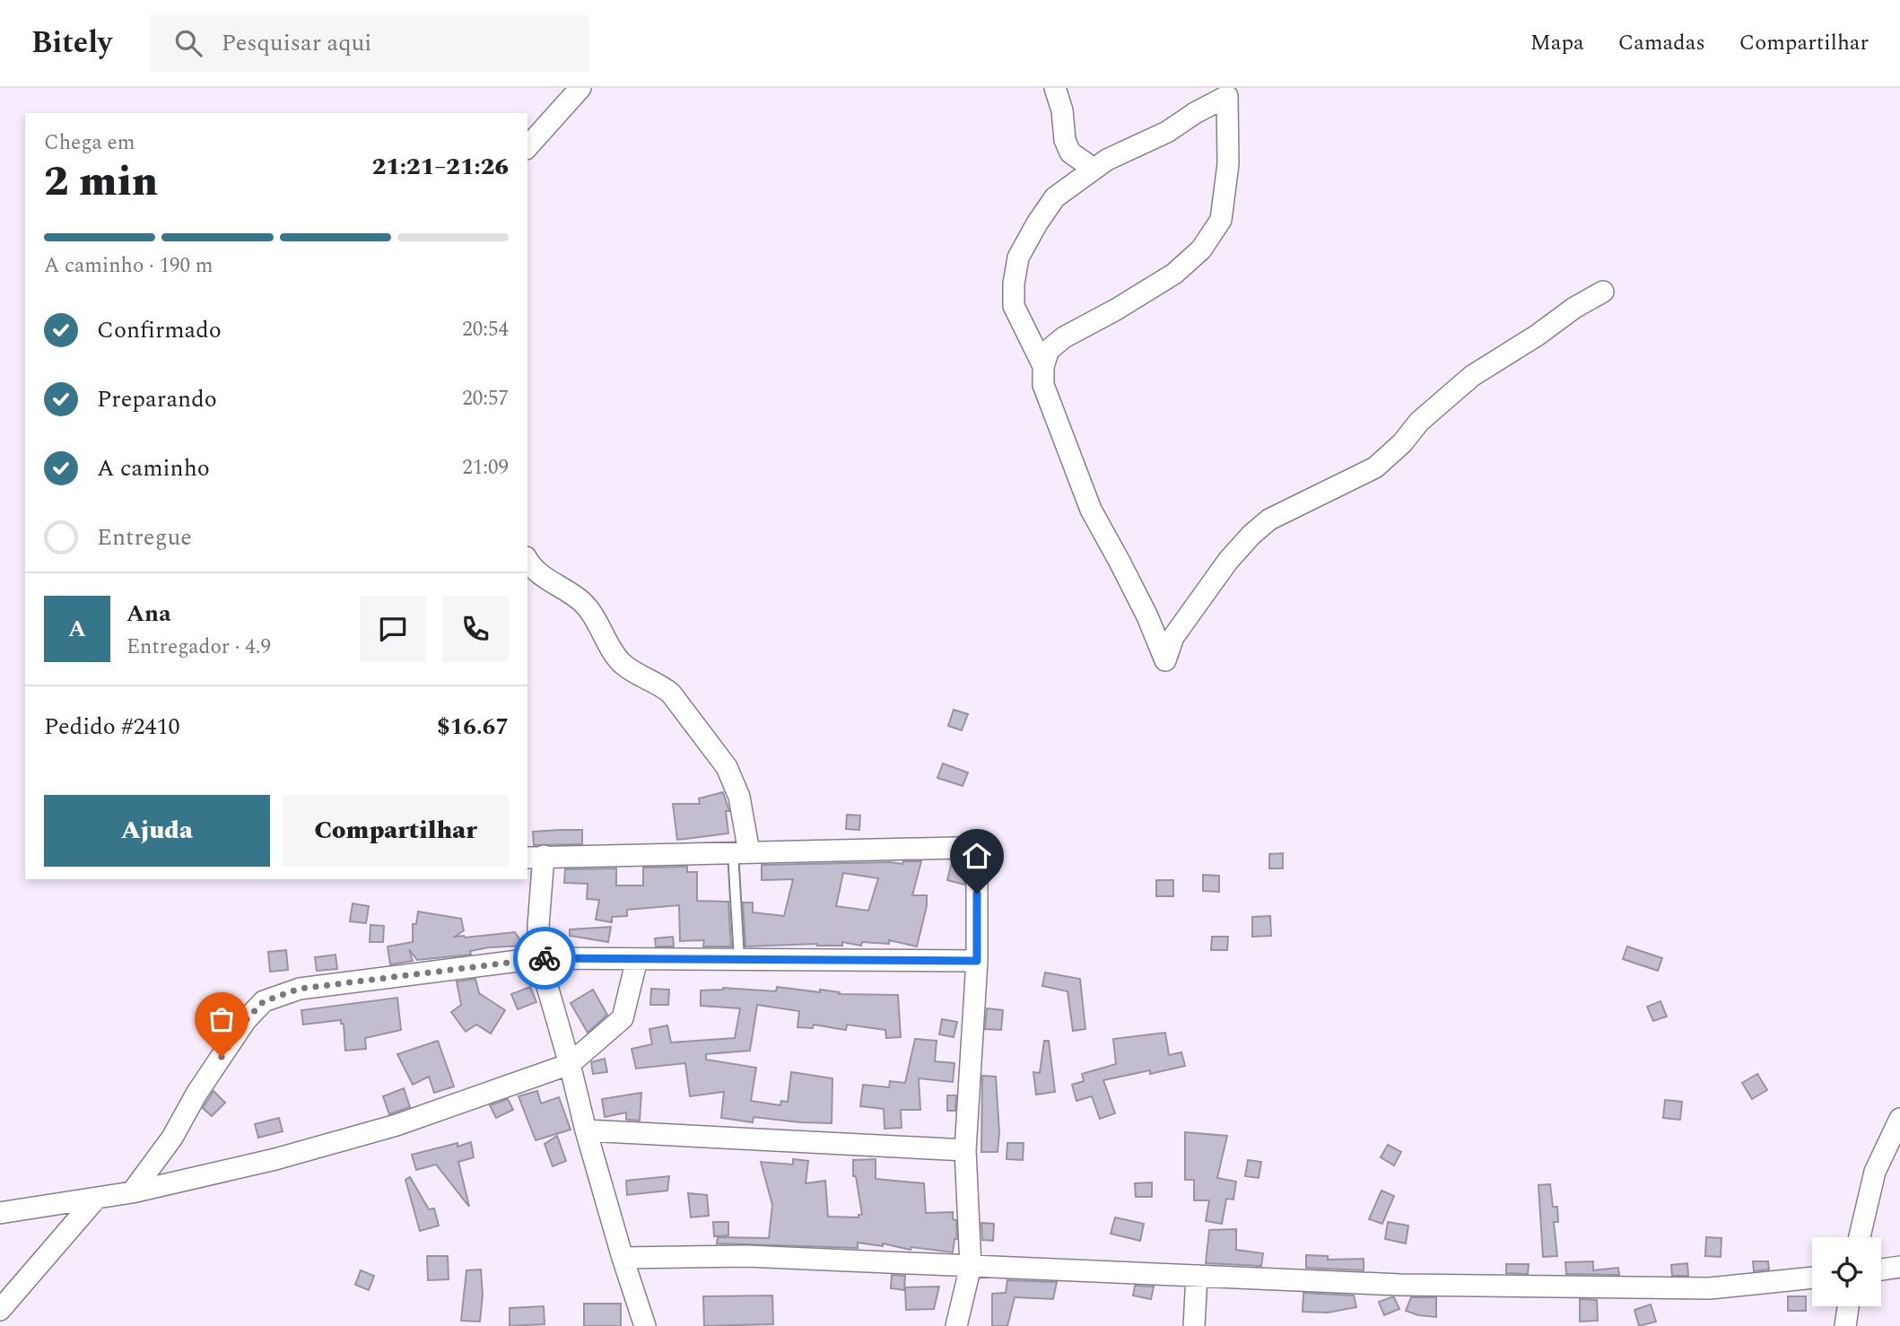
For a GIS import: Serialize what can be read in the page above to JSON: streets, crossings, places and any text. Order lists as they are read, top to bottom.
{
  "page": {
    "header": "Bitely",
    "search": "Pesquisar aqui",
    "nav": ["Mapa", "Camadas", "Compartilhar"],
    "heading": ["2 min", "Chega em", "21:21–21:26"],
    "panel": [
      "Ana",
      "Entregador · 4.9",
      "Pedido #2410",
      "$16.67"
    ],
    "bar": "A caminho · 190 m",
    "list": [
      ["Confirmado", "20:54"],
      ["Preparando", "20:57"],
      ["A caminho", "21:09"],
      "Entregue"
    ],
    "round": "A",
    "buttons": ["Ajuda", "Compartilhar"]
  }
}
